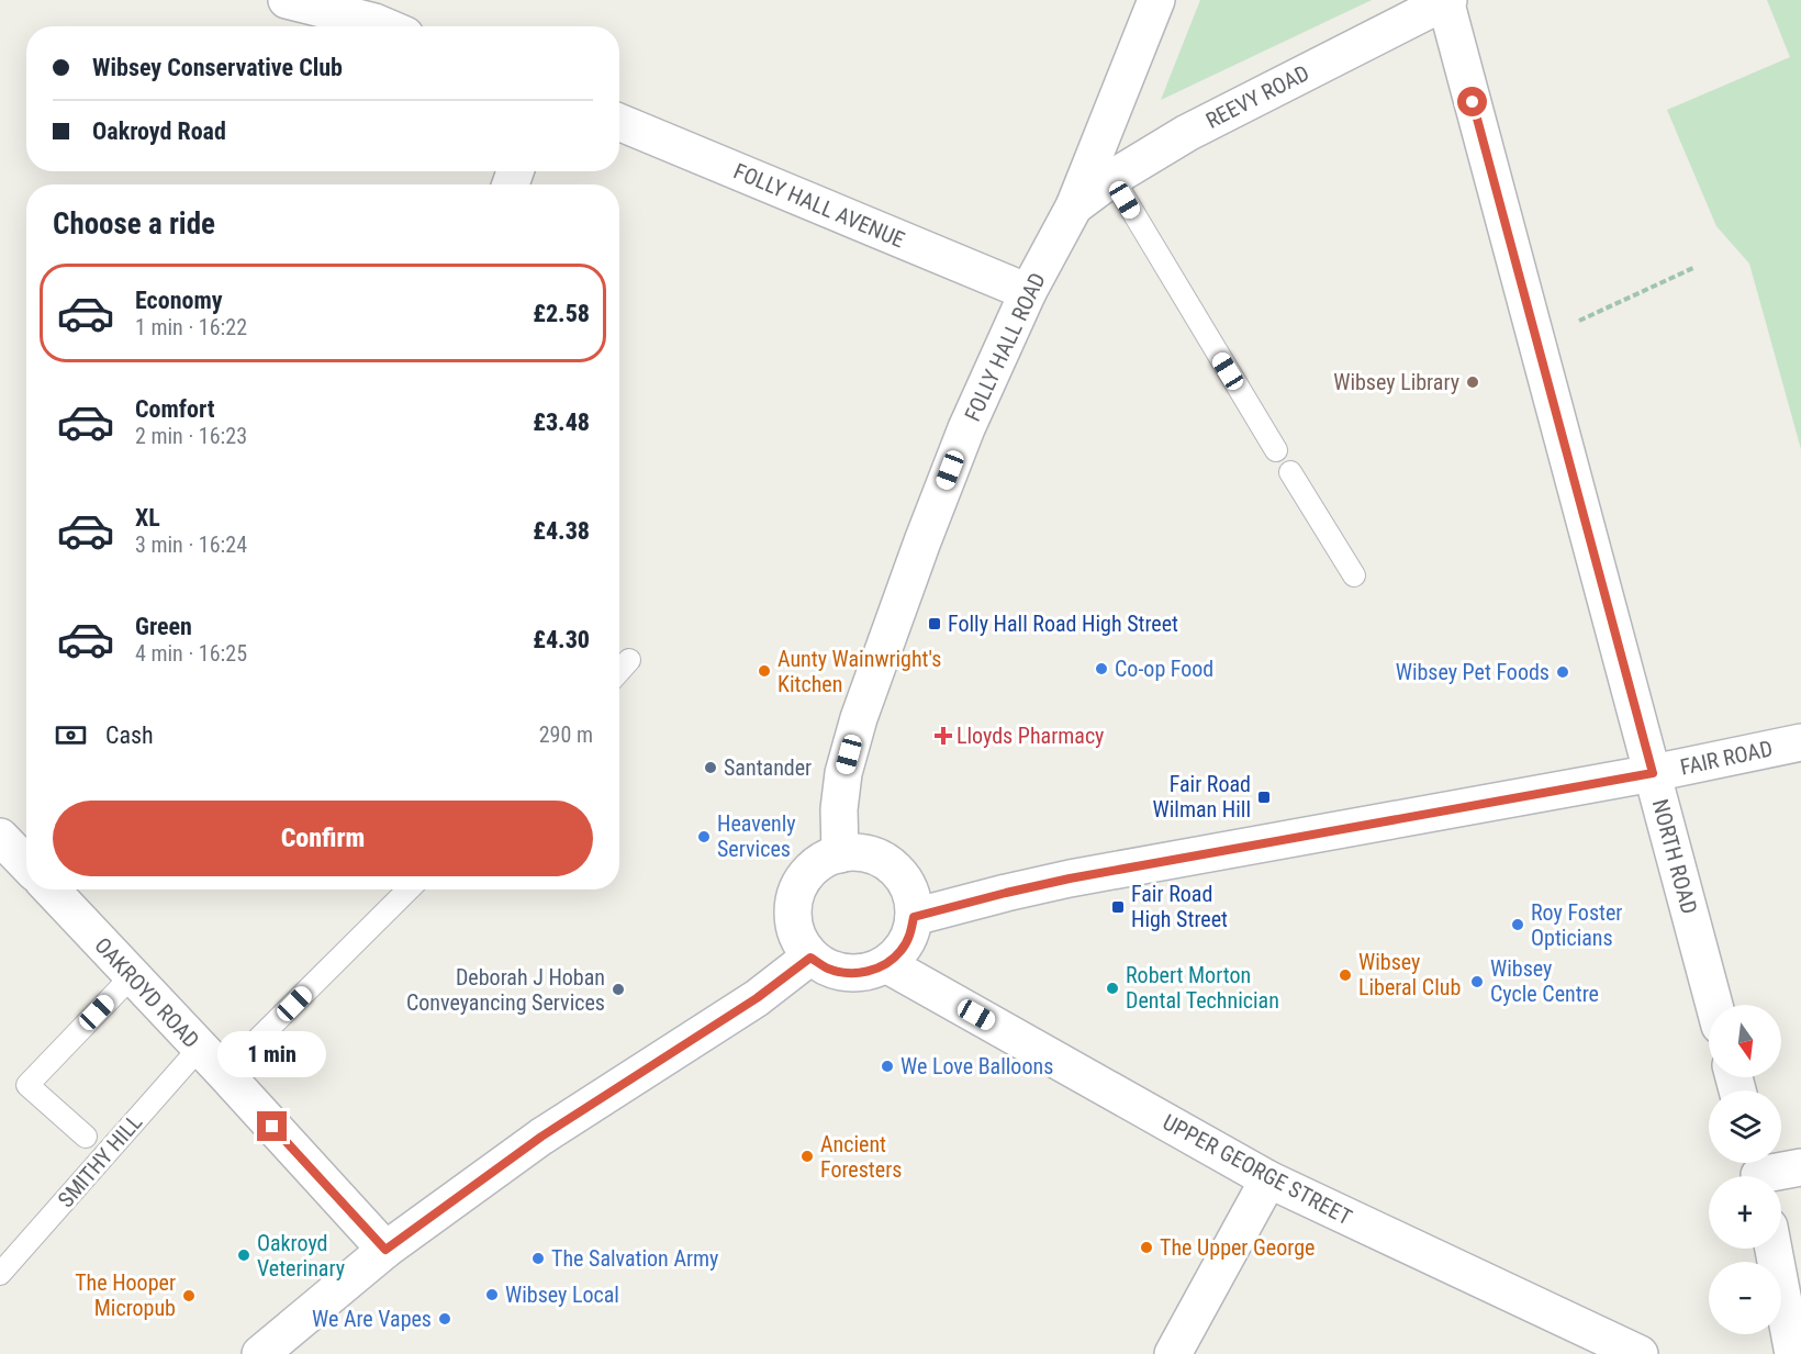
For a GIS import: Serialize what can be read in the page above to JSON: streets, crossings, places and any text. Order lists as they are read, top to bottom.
{
  "streets": {
    "street": [
      "REEVY ROAD",
      "FOLLY HALL AVENUE",
      "FOLLY HALL ROAD",
      "FAIR ROAD",
      "NORTH ROAD",
      "OAKROYD ROAD",
      "UPPER GEORGE STREET"
    ],
    "lane": ["SMITHY HILL"]
  },
  "crossings": [
    ["REEVY ROAD", "FOLLY HALL ROAD"],
    ["REEVY ROAD", "NORTH ROAD"],
    ["FOLLY HALL AVENUE", "FOLLY HALL ROAD"],
    ["FOLLY HALL ROAD", "FAIR ROAD"],
    ["FOLLY HALL ROAD", "UPPER GEORGE STREET"],
    ["FAIR ROAD", "NORTH ROAD"],
    ["FAIR ROAD", "UPPER GEORGE STREET"],
    ["OAKROYD ROAD", "SMITHY HILL"]
  ],
  "places": {
    "other": [
      "Wibsey Library",
      "Co-op Food",
      "Aunty Wainwright's Kitchen",
      "Wibsey Pet Foods",
      "Santander",
      "Heavenly Services",
      "Roy Foster Opticians",
      "Wibsey Liberal Club",
      "Wibsey Cycle Centre",
      "Robert Morton Dental Technician",
      "Deborah J Hoban Conveyancing Services",
      "We Love Balloons",
      "Ancient Foresters",
      "The Upper George",
      "Oakroyd Veterinary",
      "The Salvation Army",
      "Wibsey Local",
      "The Hooper Micropub",
      "We Are Vapes"
    ],
    "transit": ["Folly Hall Road High Street", "Fair Road Wilman Hill", "Fair Road High Street"],
    "health": ["Lloyds Pharmacy"]
  },
  "north": "bottom",
  "page": {
    "banner": ["Wibsey Conservative Club", "Oakroyd Road"],
    "heading": "Choose a ride",
    "list": [
      {
        "name": "Economy",
        "note": "1 min · 16:22",
        "value": "£2.58"
      },
      {
        "name": "Comfort",
        "note": "2 min · 16:23",
        "value": "£3.48"
      },
      {
        "name": "XL",
        "note": "3 min · 16:24",
        "value": "£4.38"
      },
      {
        "name": "Green",
        "note": "4 min · 16:25",
        "value": "£4.30"
      }
    ],
    "pay": ["Cash", "290 m"],
    "buttons": "Confirm",
    "map_buttons": ["+", "−"],
    "bubble": "1 min"
  }
}
